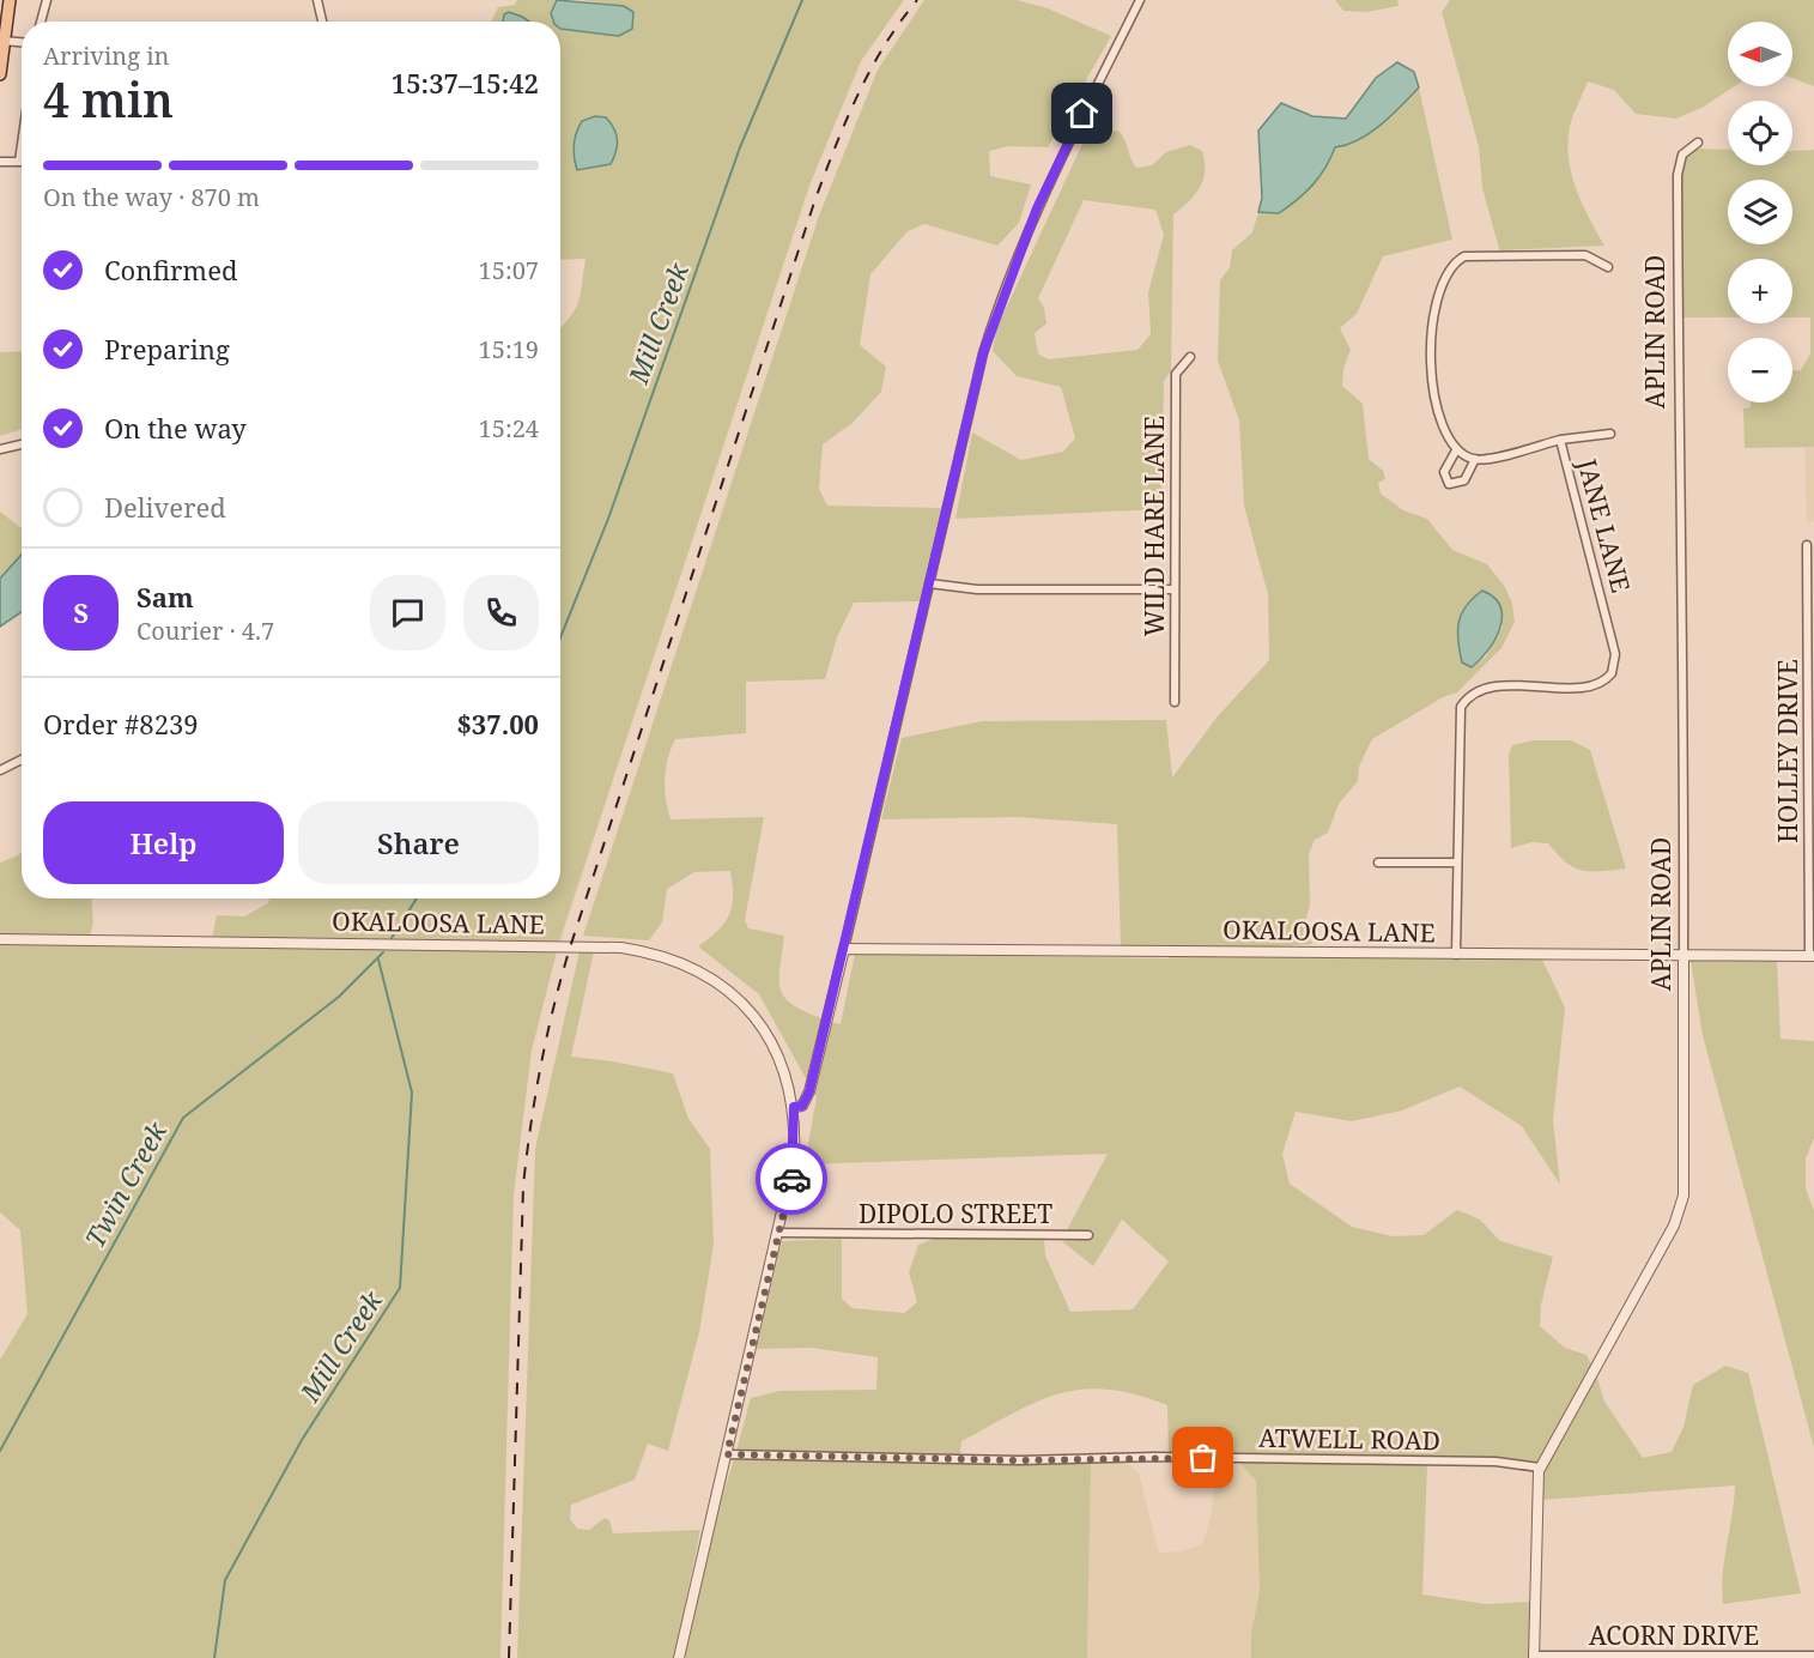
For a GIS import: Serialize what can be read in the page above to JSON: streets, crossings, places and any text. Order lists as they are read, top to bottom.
{
  "streets": {
    "street": [
      "APLIN ROAD",
      "WILD HARE LANE",
      "JANE LANE",
      "HOLLEY DRIVE",
      "OKALOOSA LANE",
      "DIPOLO STREET",
      "ATWELL ROAD",
      "ACORN DRIVE"
    ]
  },
  "crossings": [
    ["APLIN ROAD", "OKALOOSA LANE"],
    ["APLIN ROAD", "ATWELL ROAD"],
    ["APLIN ROAD", "ACORN DRIVE"],
    ["JANE LANE", "OKALOOSA LANE"],
    ["HOLLEY DRIVE", "OKALOOSA LANE"],
    ["OKALOOSA LANE", "DIPOLO STREET"],
    ["OKALOOSA LANE", "ATWELL ROAD"]
  ],
  "water": ["Mill Creek", "Twin Creek"],
  "north": "left",
  "page": {
    "map_buttons": ["+", "−"],
    "heading": ["4 min", "Arriving in", "15:37–15:42"],
    "panel": [
      "Sam",
      "Courier · 4.7",
      "Order #8239",
      "$37.00"
    ],
    "bar": "On the way · 870 m",
    "list": [
      ["Confirmed", "15:07"],
      ["Preparing", "15:19"],
      ["On the way", "15:24"],
      "Delivered"
    ],
    "round": "S",
    "buttons": ["Help", "Share"]
  }
}
